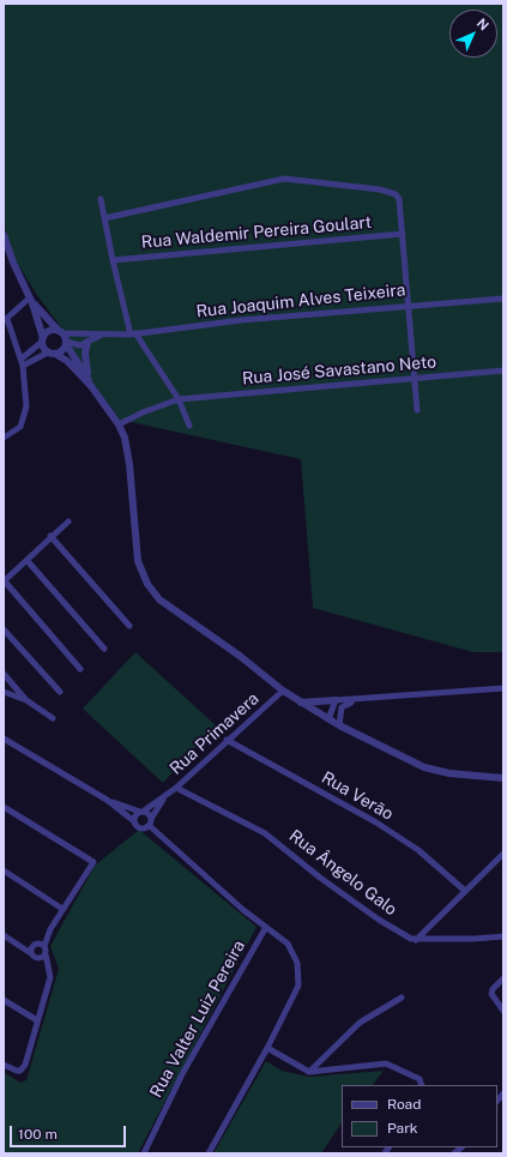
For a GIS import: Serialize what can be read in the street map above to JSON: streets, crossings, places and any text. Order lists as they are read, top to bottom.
{
  "streets": {
    "street": [
      "Rua Waldemir Pereira Goulart",
      "Rua Joaquim Alves Teixeira",
      "Rua José Savastano Neto",
      "Rua Primavera",
      "Rua Verão",
      "Rua Ângelo Galo",
      "Rua Valter Luiz Pereira"
    ]
  },
  "crossings": [
    ["Rua Primavera", "Rua Verão"],
    ["Rua Primavera", "Rua Ângelo Galo"]
  ],
  "legend": ["Road", "Park"],
  "scale_bar": "100 m",
  "north": "top right"
}
